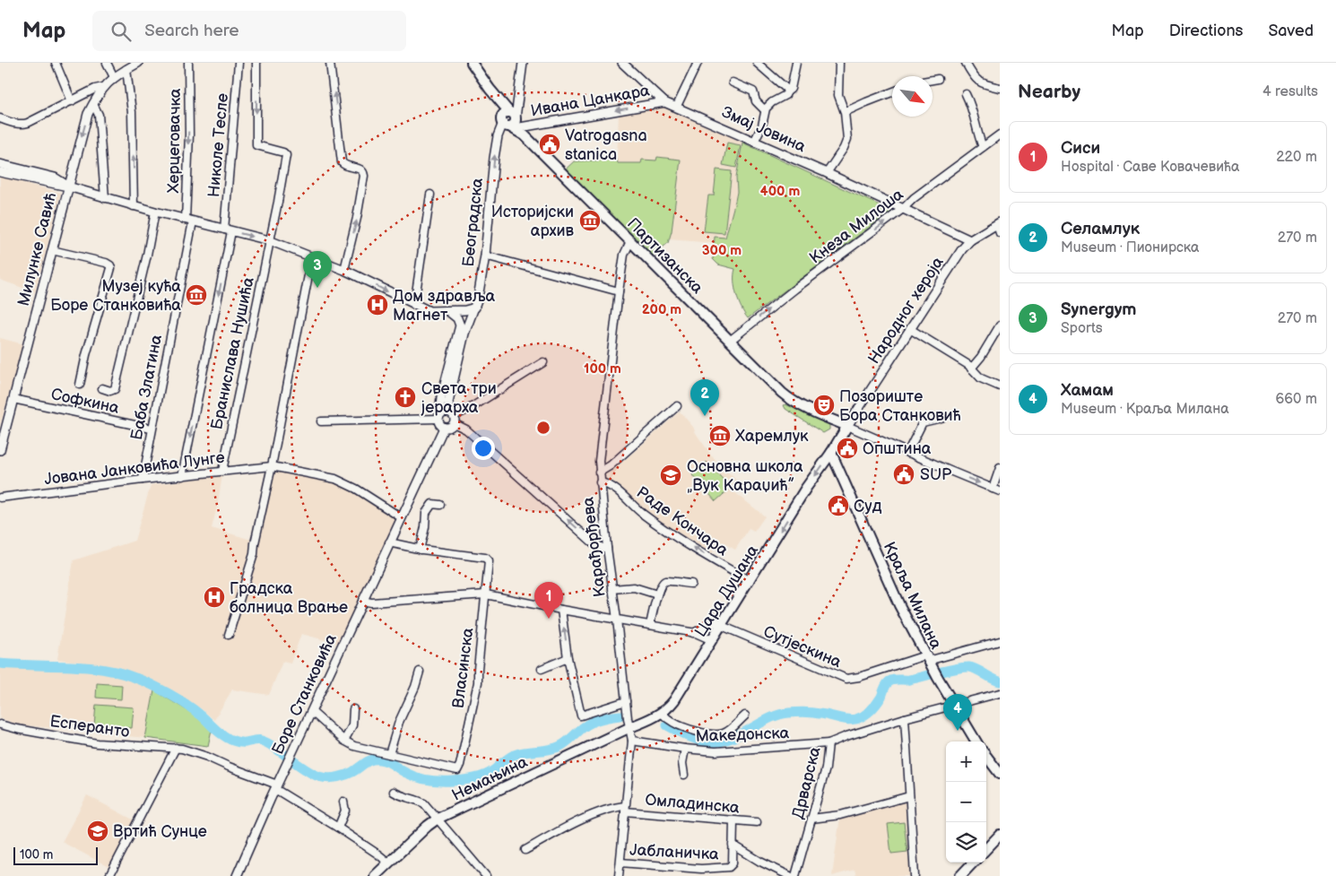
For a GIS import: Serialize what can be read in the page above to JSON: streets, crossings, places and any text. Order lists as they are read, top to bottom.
{
  "streets": {
    "main road": [
      "Партизанска",
      "Цара Душана",
      "Краља Милана",
      "Немањина"
    ],
    "street": [
      "Ивана Цанкара",
      "Змај Јовина",
      "Херцеговачка",
      "Николе Тесле",
      "Београдска",
      "Кнеза Милоша",
      "Милунке Савић",
      "Народног хероја",
      "Бранислава Нушића",
      "Баба Златина",
      "Софкина",
      "Јована Јанковића Лунге",
      "Раде Кончара",
      "Карађорђева",
      "Сутјескина",
      "Власинска",
      "Боре Станковића",
      "Есперанто",
      "Македонска",
      "Дрварска",
      "Омладинска",
      "Јабланичка"
    ]
  },
  "crossings": [
    ["Ивана Цанкара", "Змај Јовина"],
    ["Ивана Цанкара", "Београдска"],
    ["Ивана Цанкара", "Партизанска"],
    ["Змај Јовина", "Кнеза Милоша"],
    ["Змај Јовина", "Народног хероја"],
    ["Херцеговачка", "Баба Златина"],
    ["Николе Тесле", "Јована Јанковића Лунге"],
    ["Београдска", "Партизанска"],
    ["Београдска", "Боре Станковића"],
    ["Кнеза Милоша", "Партизанска"],
    ["Милунке Савић", "Софкина"],
    ["Партизанска", "Народног хероја"],
    ["Партизанска", "Карађорђева"],
    ["Партизанска", "Цара Душана"],
    ["Народног хероја", "Цара Душана"],
    ["Бранислава Нушића", "Јована Јанковића Лунге"],
    ["Баба Златина", "Софкина"],
    ["Баба Златина", "Јована Јанковића Лунге"],
    ["Јована Јанковића Лунге", "Боре Станковића"],
    ["Раде Кончара", "Карађорђева"],
    ["Раде Кончара", "Цара Душана"],
    ["Карађорђева", "Цара Душана"],
    ["Карађорђева", "Македонска"],
    ["Карађорђева", "Немањина"],
    ["Карађорђева", "Омладинска"],
    ["Карађорђева", "Јабланичка"],
    ["Цара Душана", "Краља Милана"],
    ["Цара Душана", "Сутјескина"],
    ["Цара Душана", "Немањина"],
    ["Краља Милана", "Сутјескина"],
    ["Краља Милана", "Дрварска"],
    ["Боре Станковића", "Есперанто"],
    ["Есперанто", "Немањина"],
    ["Македонска", "Дрварска"],
    ["Омладинска", "Јабланичка"]
  ],
  "one_way": [
    "Ивана Цанкара",
    "Николе Тесле",
    "Кнеза Милоша",
    "Бранислава Нушића",
    "Раде Кончара",
    "Цара Душана"
  ],
  "places": {
    "public building": [
      "Vatrogasna stanica",
      "Општина",
      "SUP",
      "Суд"
    ],
    "museum": ["Историјски архив", "Музеј кућа Боре Станковића", "Харемлук"],
    "hospital": ["Дом здравља Магнет", "Градска болница Врање"],
    "church": ["Света три јерарха"],
    "theatre": ["Позориште Бора Станковић"],
    "school or university": ["Основна школа „Вук Караџић”", "Вртић Сунце"]
  },
  "scale_bar": "100 m",
  "north": "bottom right",
  "page": {
    "header": "Map",
    "search": "Search here",
    "nav": ["Map", "Directions", "Saved"],
    "heading": ["Nearby", "4 results"],
    "list": [
      {
        "mark": "1",
        "name": "Сиси",
        "note": "Hospital · Саве Ковачевића",
        "value": "220 m"
      },
      {
        "mark": "2",
        "name": "Селамлук",
        "note": "Museum · Пионирска",
        "value": "270 m"
      },
      {
        "mark": "3",
        "name": "Synergym",
        "note": "Sports",
        "value": "270 m"
      },
      {
        "mark": "4",
        "name": "Хамам",
        "note": "Museum · Краља Милана",
        "value": "660 m"
      }
    ],
    "pins": [
      "3",
      "2",
      "1",
      "4"
    ],
    "map_buttons": ["+", "−"],
    "scale": "100 m"
  },
  "rings": [
    "400 m",
    "300 m",
    "200 m",
    "100 m"
  ]
}
